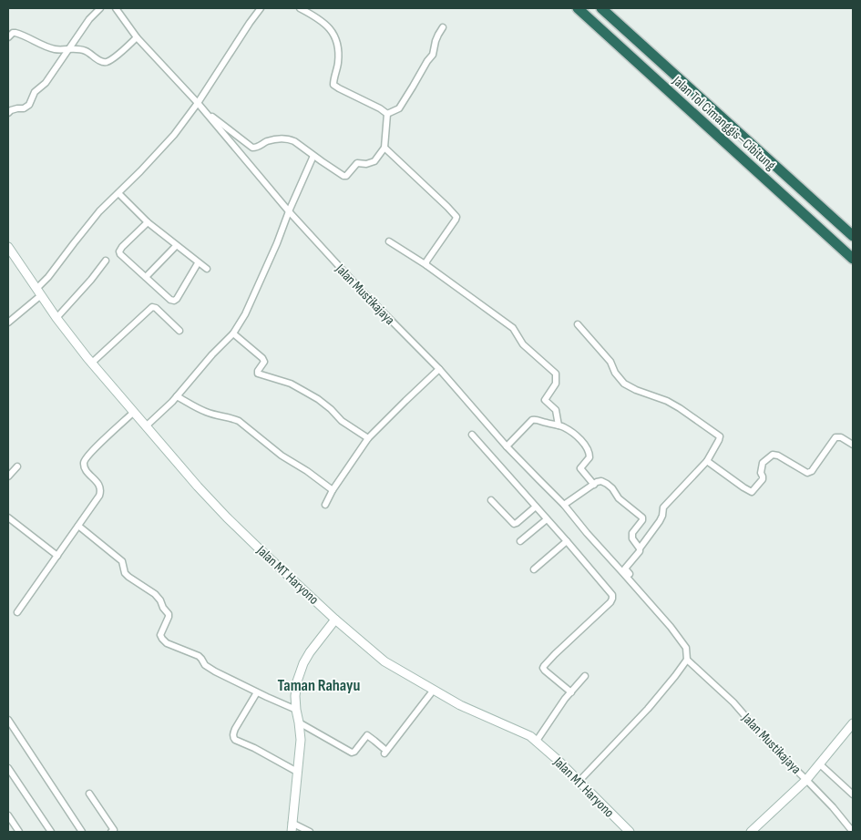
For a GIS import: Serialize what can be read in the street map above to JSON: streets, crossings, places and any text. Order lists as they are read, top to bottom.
{
  "streets": {
    "highway": ["Jalan Tol Cimanggis–Cibitung"],
    "main road": ["Jalan MT Haryono"],
    "street": ["Jalan Mustikajaya"]
  },
  "districts": ["Taman Rahayu"]
}
